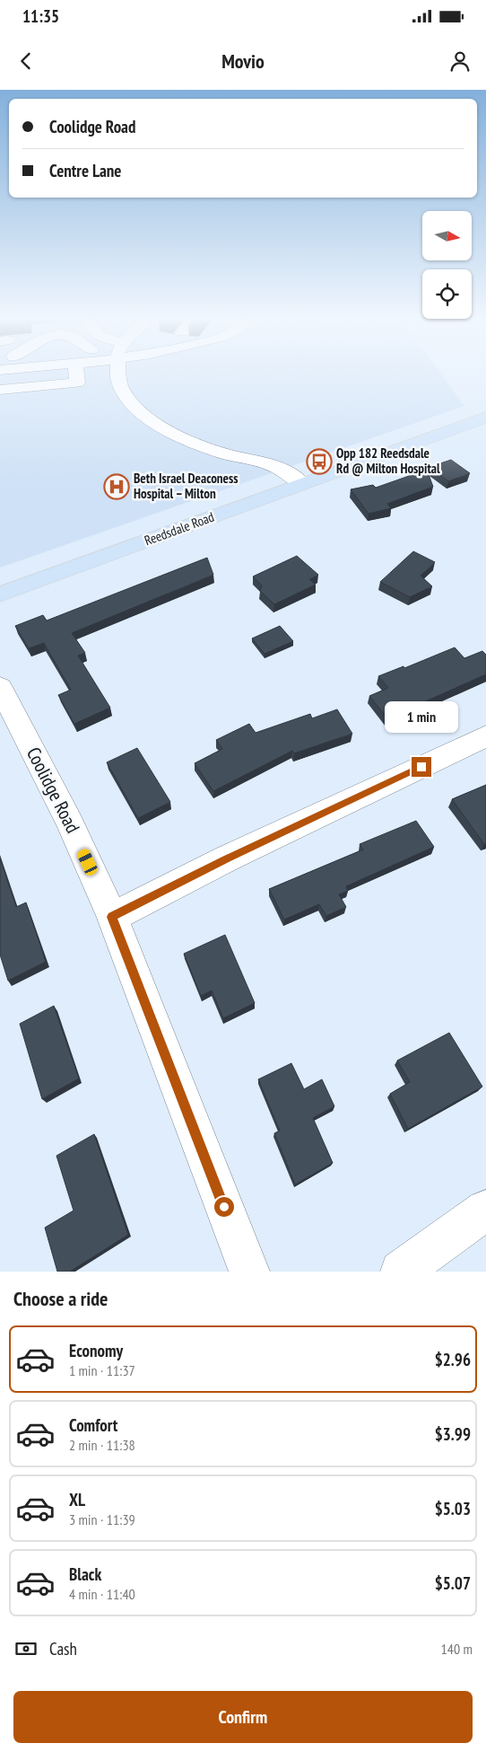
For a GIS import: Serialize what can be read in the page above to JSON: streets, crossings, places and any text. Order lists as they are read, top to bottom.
{
  "streets": {
    "main road": ["Reedsdale Road"],
    "street": ["Coolidge Road"]
  },
  "places": {
    "bus stop": ["Opp 182 Reedsdale Rd @ Milton Hospital"],
    "hospital": ["Beth Israel Deaconess Hospital – Milton"]
  },
  "north": "right",
  "page": {
    "status": "11:35",
    "header": "Movio",
    "banner": ["Coolidge Road", "Centre Lane"],
    "bubble": "1 min",
    "heading": "Choose a ride",
    "list": [
      {
        "name": "Economy",
        "note": "1 min · 11:37",
        "value": "$2.96"
      },
      {
        "name": "Comfort",
        "note": "2 min · 11:38",
        "value": "$3.99"
      },
      {
        "name": "XL",
        "note": "3 min · 11:39",
        "value": "$5.03"
      },
      {
        "name": "Black",
        "note": "4 min · 11:40",
        "value": "$5.07"
      }
    ],
    "pay": ["Cash", "140 m"],
    "buttons": "Confirm"
  }
}
